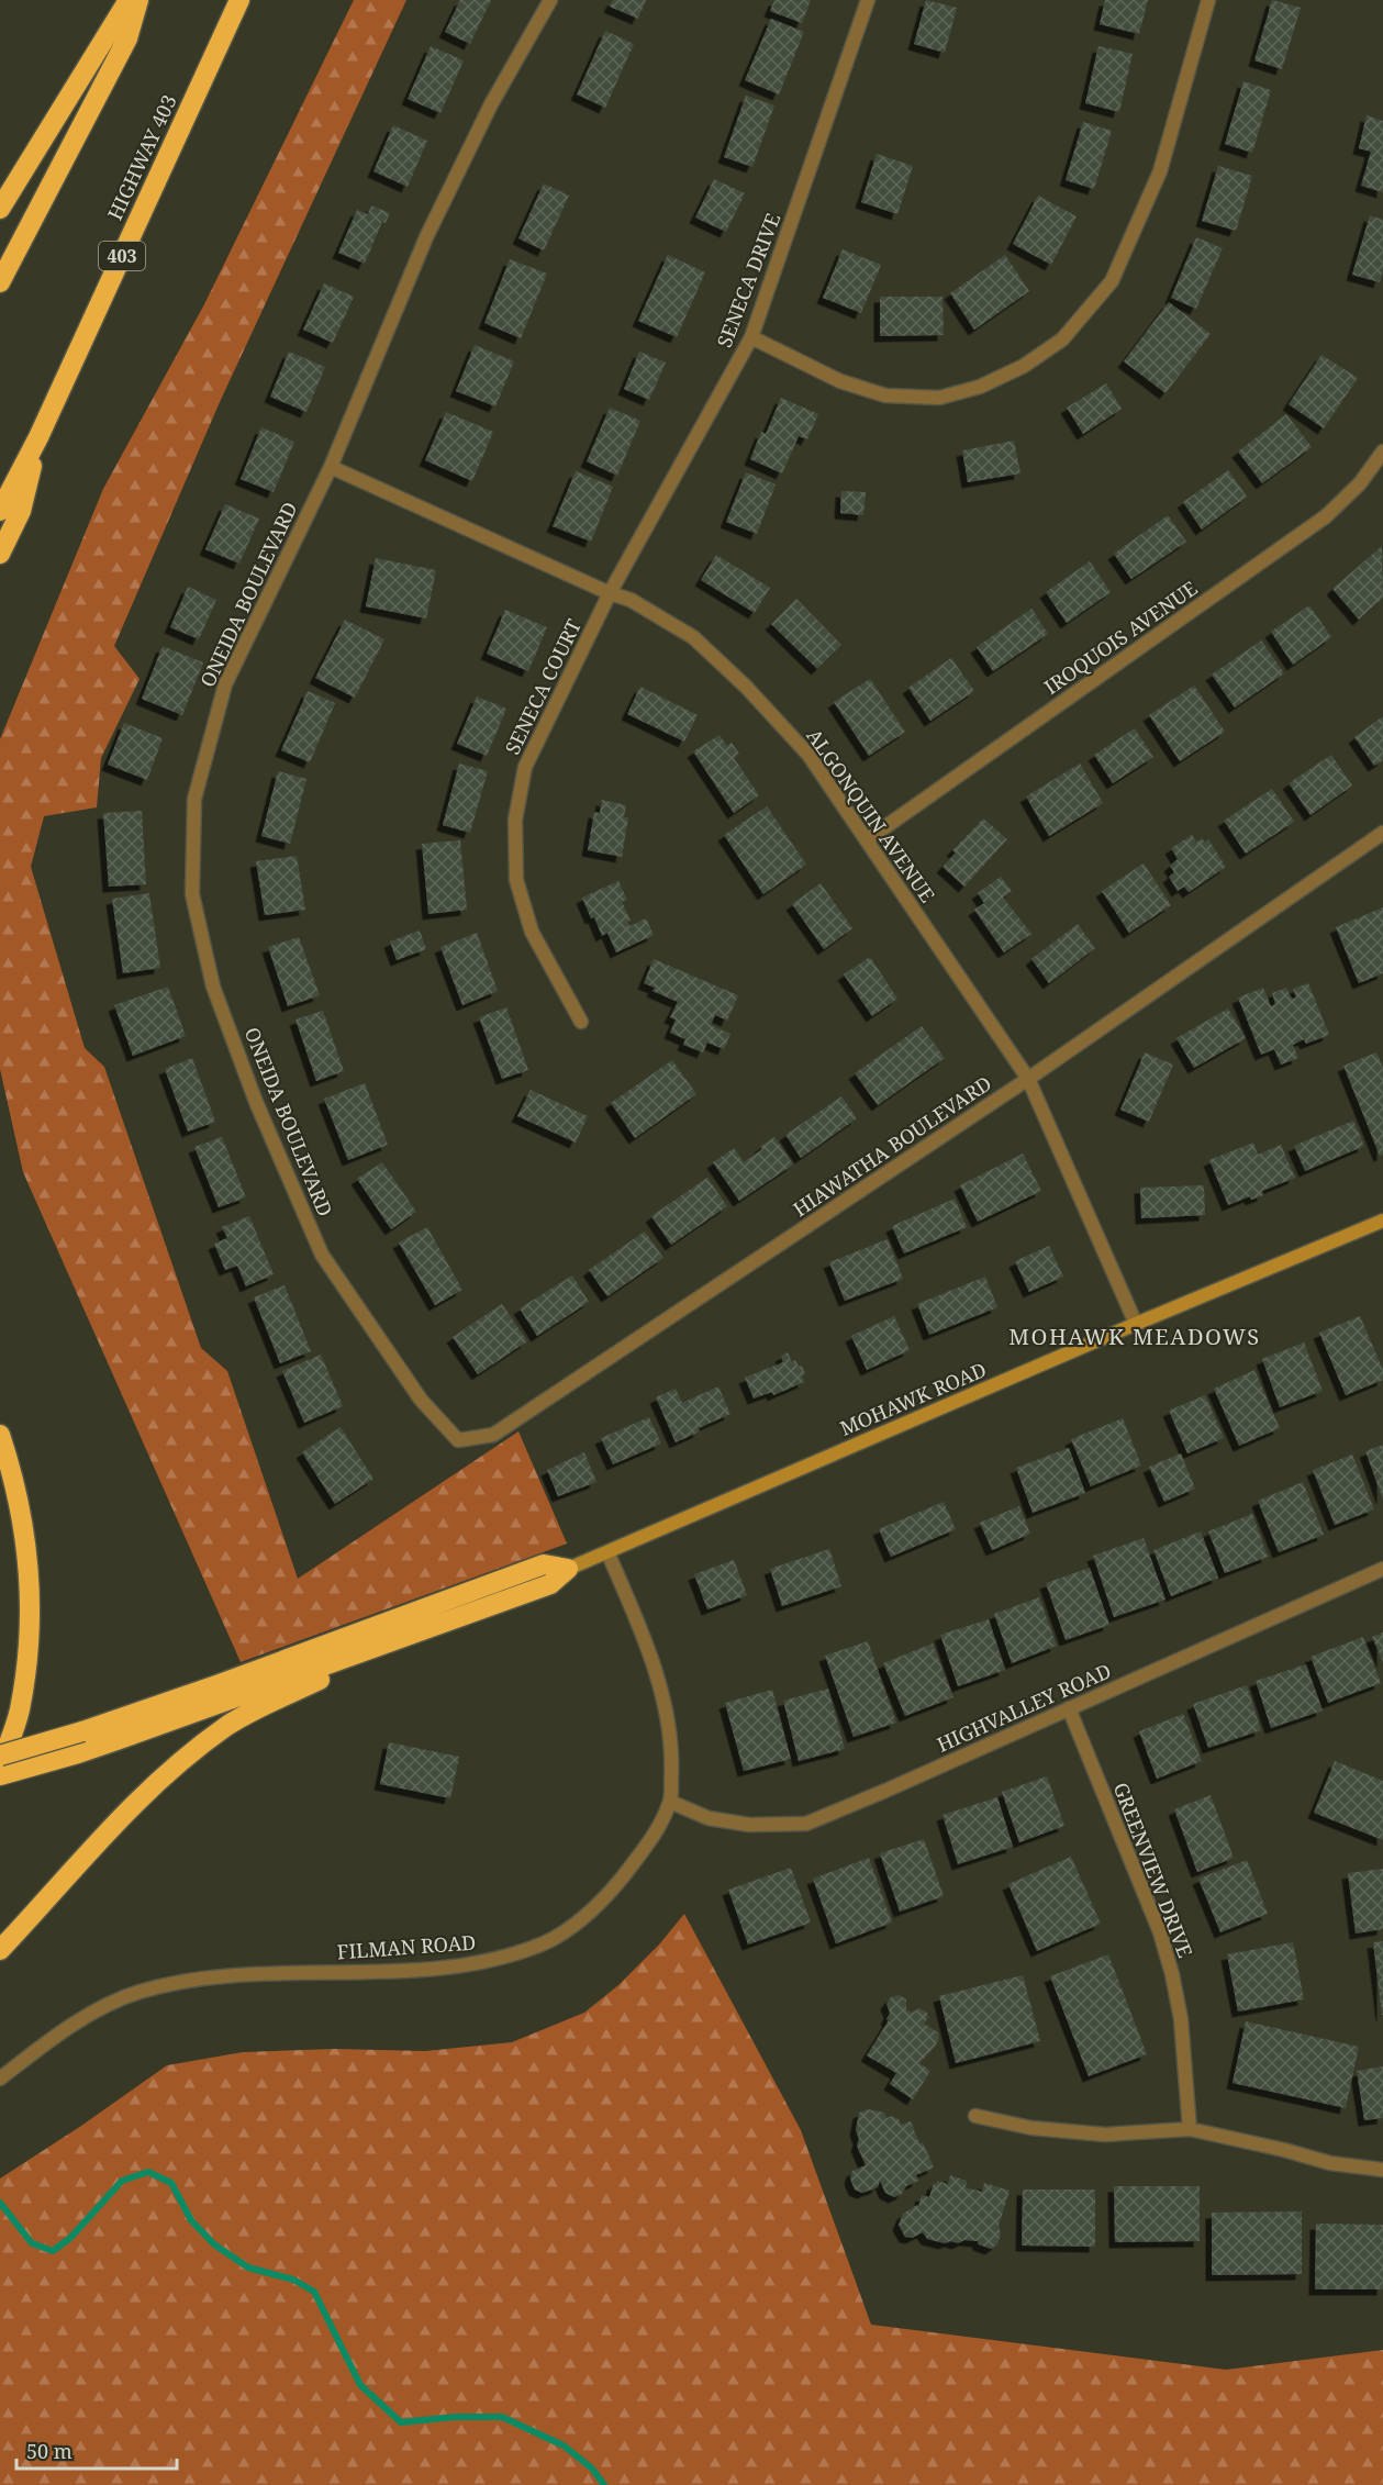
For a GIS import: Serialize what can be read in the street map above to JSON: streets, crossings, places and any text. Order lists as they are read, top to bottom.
{
  "streets": {
    "highway": ["HIGHWAY 403", "403"],
    "main road": ["MOHAWK ROAD"],
    "street": [
      "SENECA DRIVE",
      "ONEIDA BOULEVARD",
      "IROQUOIS AVENUE",
      "SENECA COURT",
      "ALGONQUIN AVENUE",
      "HIAWATHA BOULEVARD",
      "HIGHVALLEY ROAD",
      "GREENVIEW DRIVE",
      "FILMAN ROAD"
    ]
  },
  "crossings": [
    ["SENECA DRIVE", "SENECA COURT"],
    ["SENECA DRIVE", "ALGONQUIN AVENUE"],
    ["ONEIDA BOULEVARD", "ALGONQUIN AVENUE"],
    ["ONEIDA BOULEVARD", "HIAWATHA BOULEVARD"],
    ["IROQUOIS AVENUE", "ALGONQUIN AVENUE"],
    ["SENECA COURT", "ALGONQUIN AVENUE"],
    ["ALGONQUIN AVENUE", "HIAWATHA BOULEVARD"],
    ["ALGONQUIN AVENUE", "MOHAWK ROAD"],
    ["MOHAWK ROAD", "FILMAN ROAD"],
    ["HIGHVALLEY ROAD", "GREENVIEW DRIVE"],
    ["HIGHVALLEY ROAD", "FILMAN ROAD"]
  ],
  "districts": ["MOHAWK MEADOWS"],
  "scale_bar": "50 m"
}
